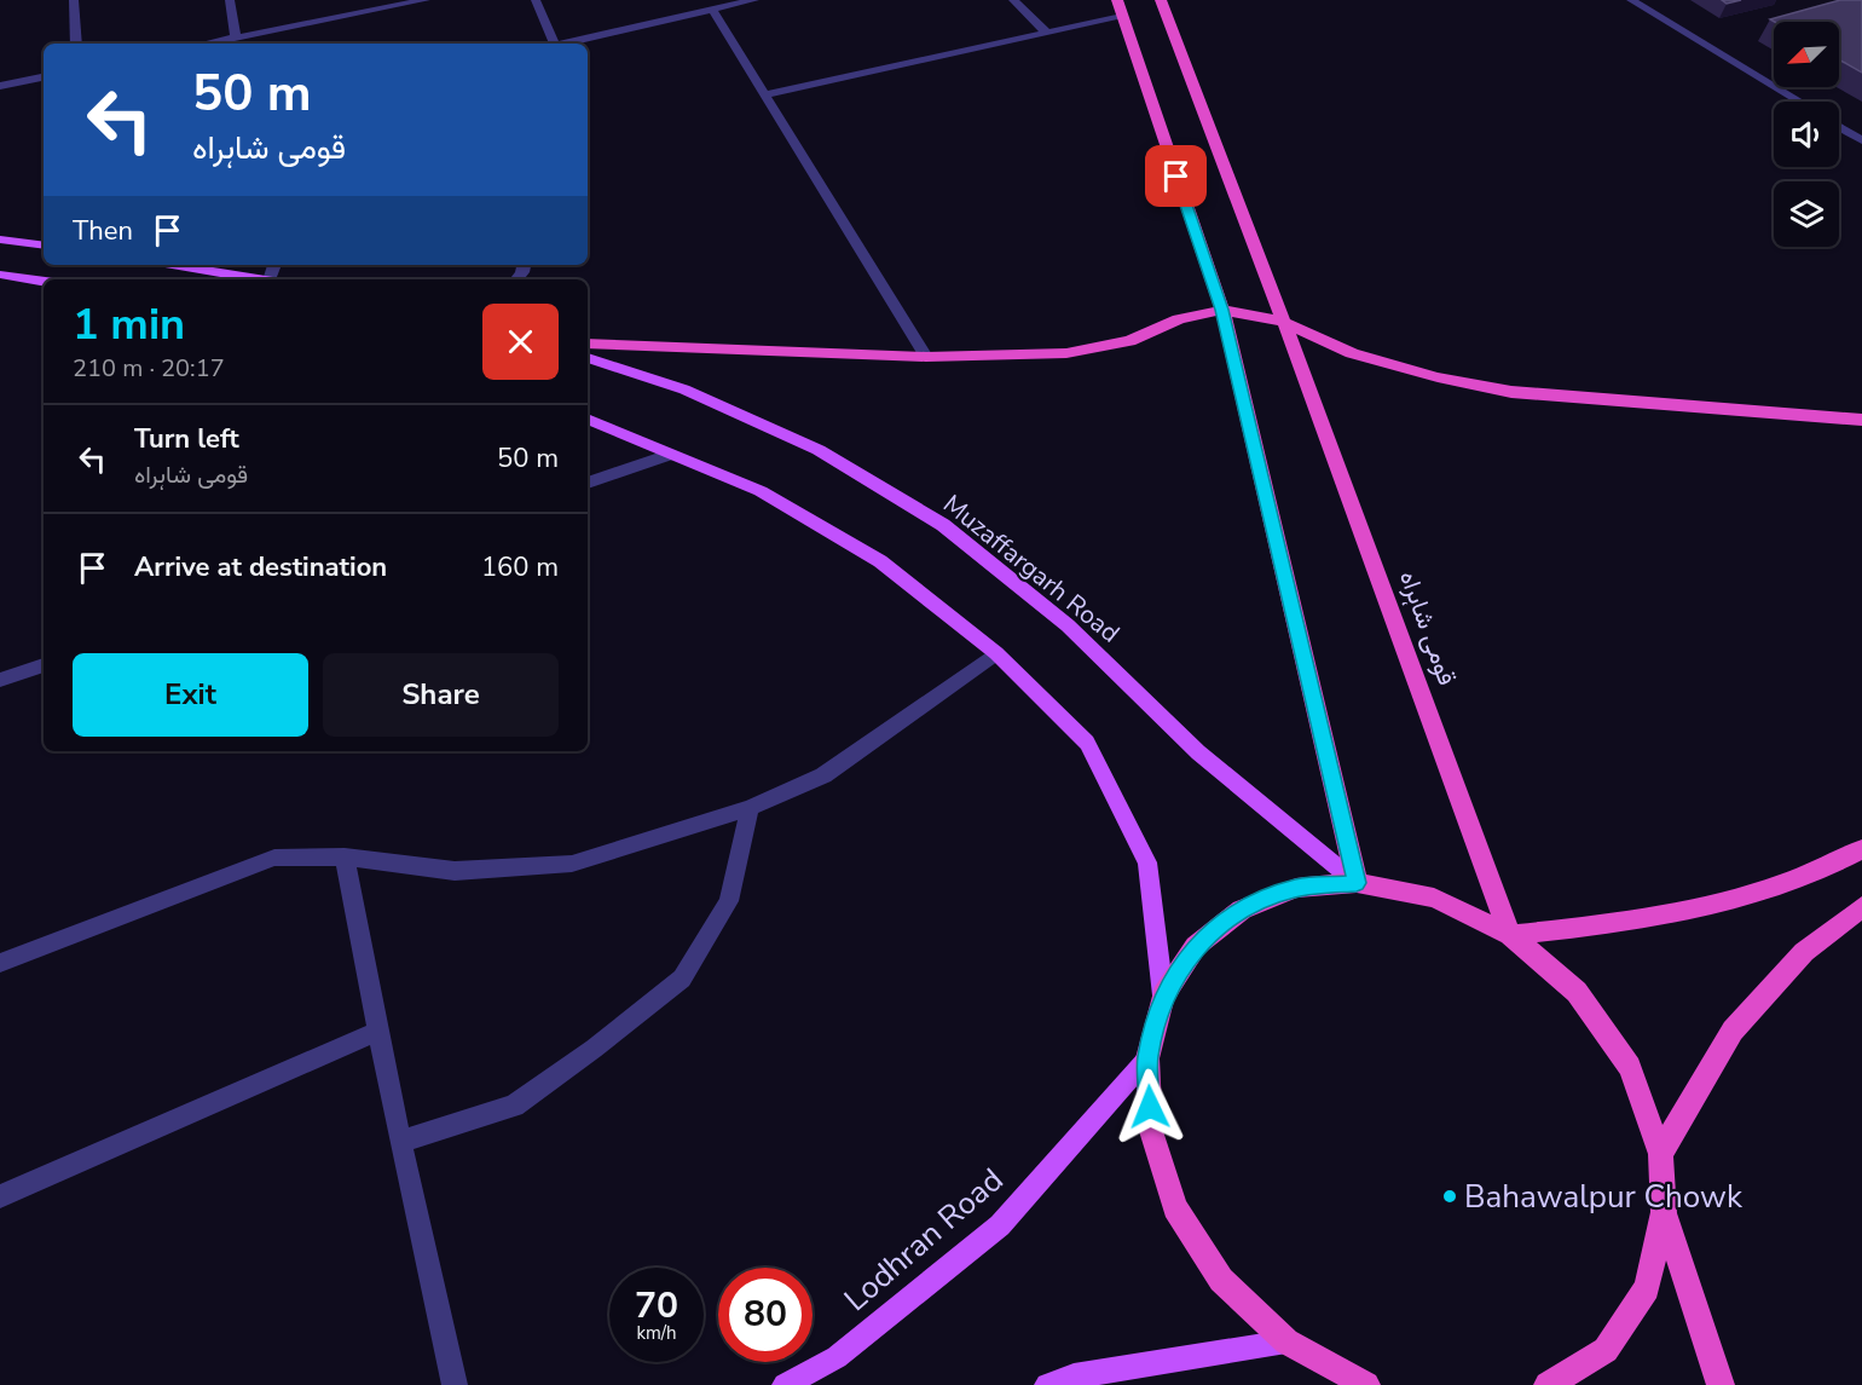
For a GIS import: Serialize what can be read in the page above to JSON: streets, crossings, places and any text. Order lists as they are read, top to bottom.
{
  "streets": {
    "highway": ["قومی شاہراہ"],
    "main road": ["Muzaffargarh Road", "Lodhran Road"]
  },
  "places": ["Bahawalpur Chowk"],
  "north": "bottom left",
  "page": {
    "turn": ["50 m", "قومی شاہراہ"],
    "then": "Then",
    "heading": ["1 min", "210 m · 20:17"],
    "list": [
      {
        "name": "Turn left",
        "note": "قومی شاہراہ",
        "value": "50 m"
      },
      {
        "name": "Arrive at destination",
        "value": "160 m"
      }
    ],
    "buttons": ["Exit", "Share"],
    "speed": "70 km/h",
    "limit": "80"
  }
}
